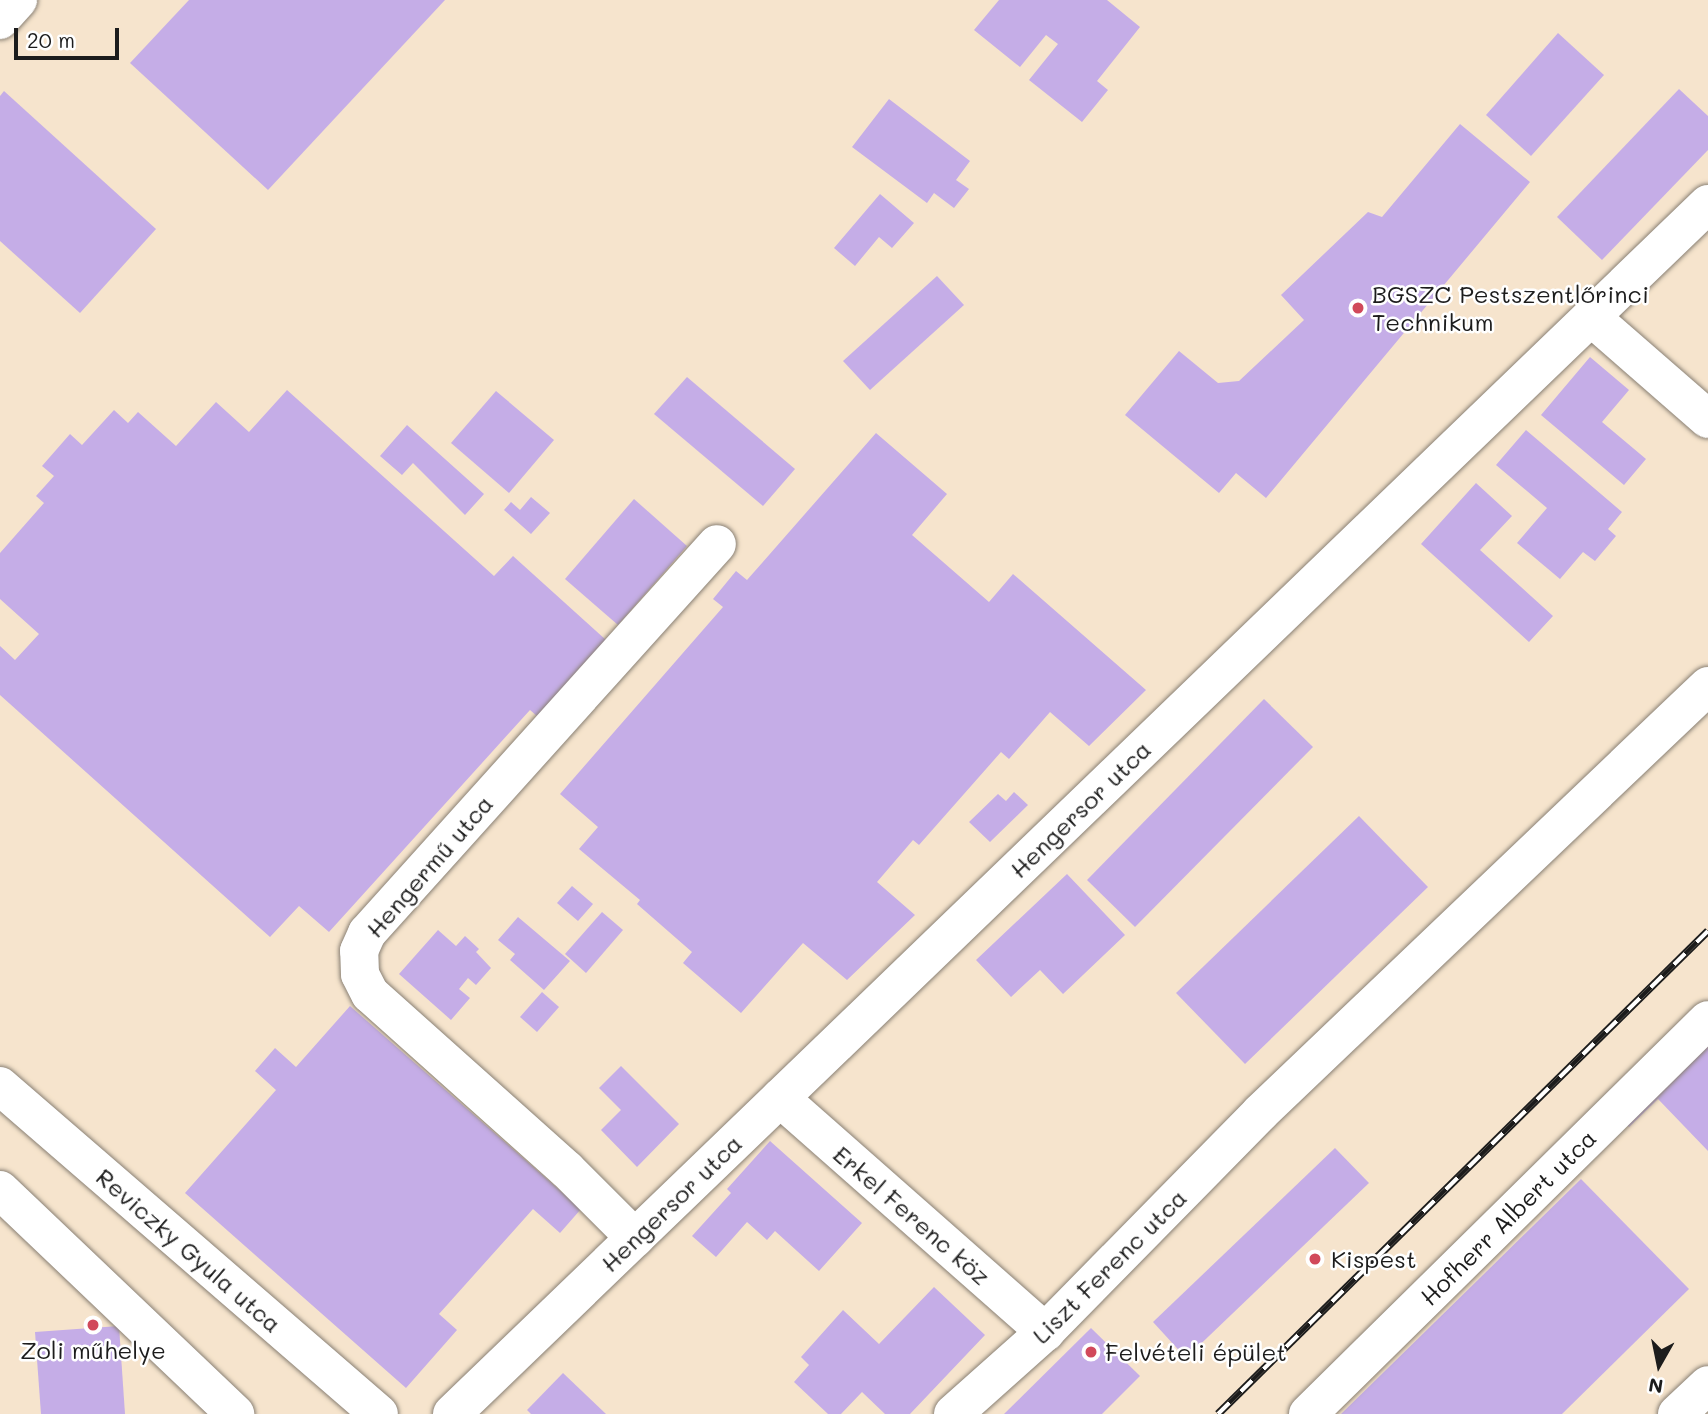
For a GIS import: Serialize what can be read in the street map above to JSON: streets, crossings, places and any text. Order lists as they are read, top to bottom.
{
  "streets": {
    "street": [
      "Hengersor utca",
      "Hengermű utca",
      "Erkel Ferenc köz",
      "Hofherr Albert utca",
      "Reviczky Gyula utca",
      "Liszt Ferenc utca"
    ]
  },
  "crossings": [
    ["Hengersor utca", "Hengermű utca"],
    ["Hengersor utca", "Erkel Ferenc köz"],
    ["Erkel Ferenc köz", "Liszt Ferenc utca"]
  ],
  "places": [
    "BGSZC Pestszentlőrinci Technikum",
    "Kispest",
    "Zoli műhelye",
    "Felvételi épület"
  ],
  "scale_bar": "20 m",
  "north": "bottom"
}
